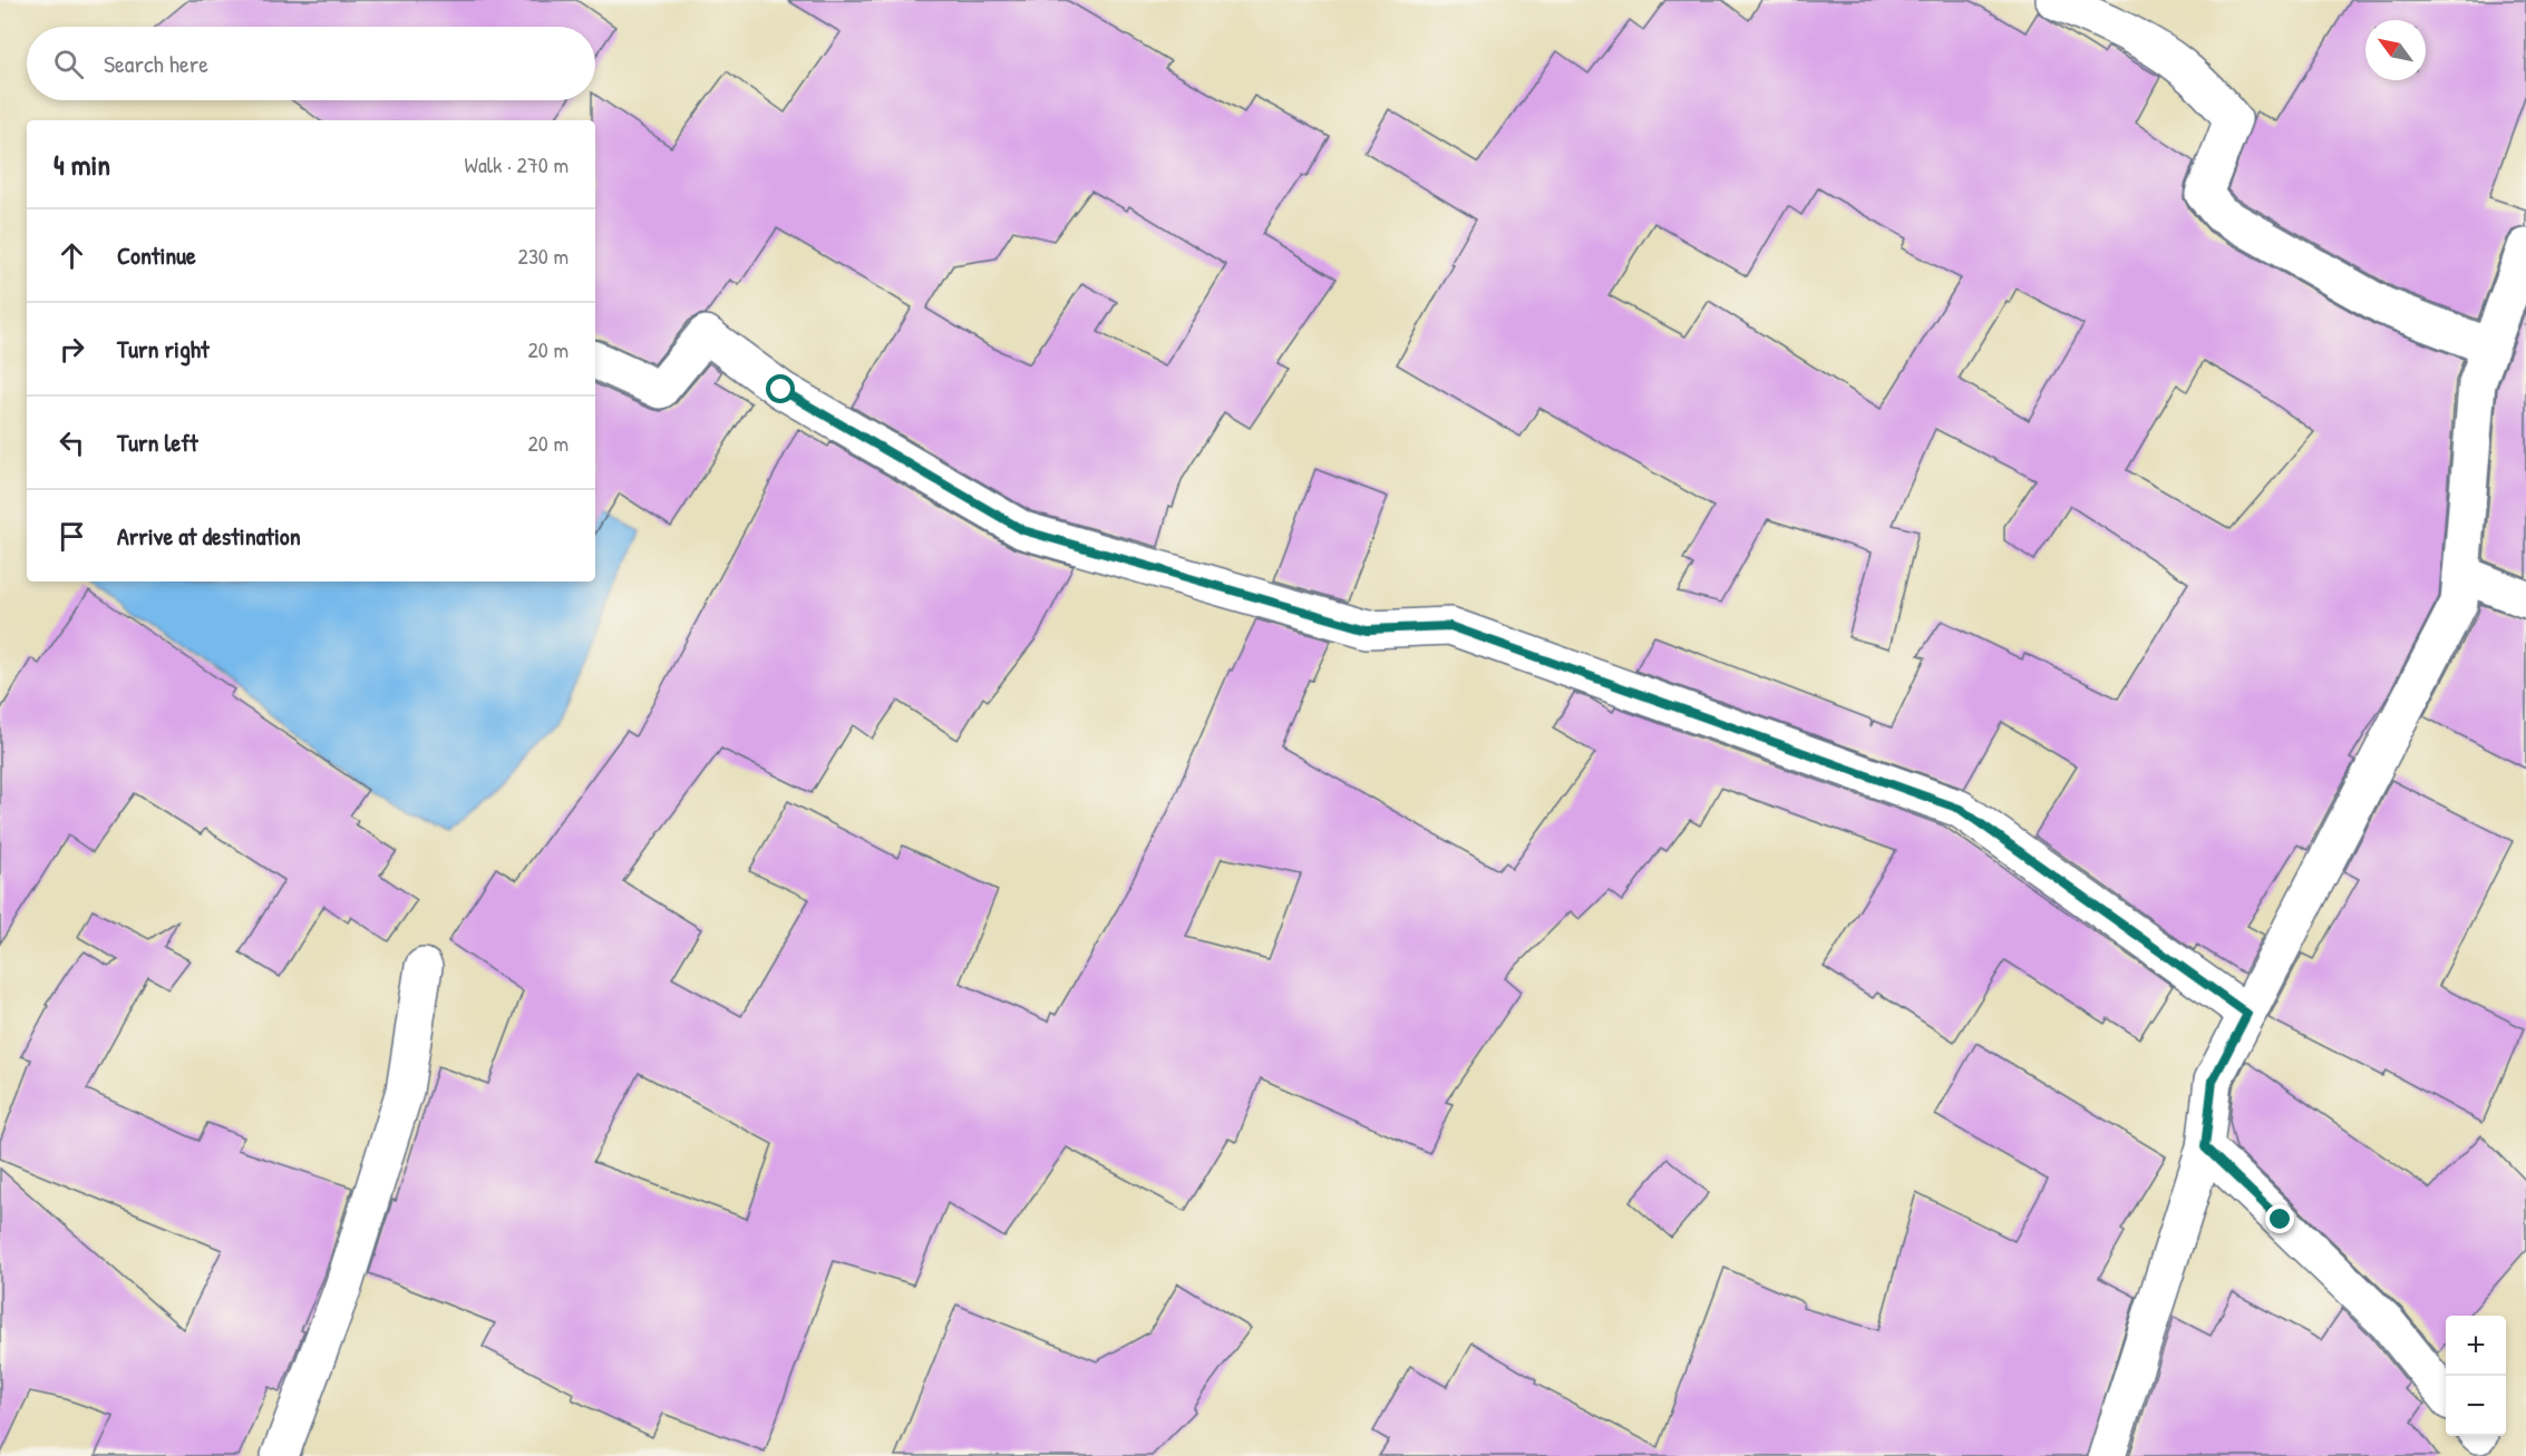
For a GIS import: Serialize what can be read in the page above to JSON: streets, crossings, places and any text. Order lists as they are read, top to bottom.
{
  "north": "top left",
  "page": {
    "search": "Search here",
    "heading": ["4 min", "Walk · 270 m"],
    "list": [
      ["Continue", "230 m"],
      ["Turn right", "20 m"],
      ["Turn left", "20 m"],
      "Arrive at destination"
    ],
    "map_buttons": ["+", "−"]
  }
}
